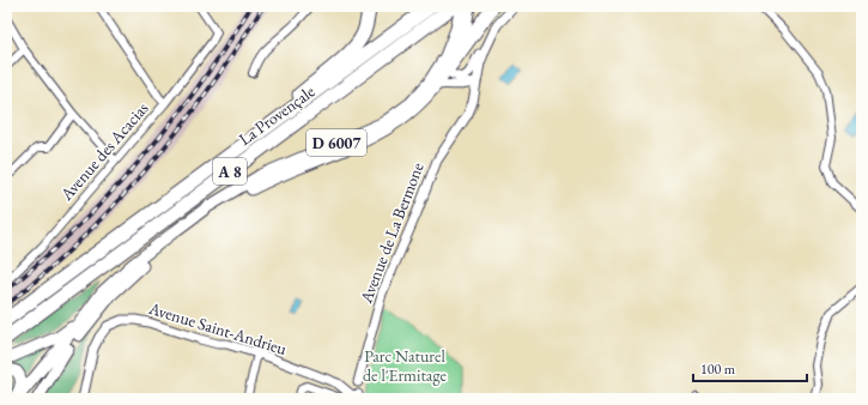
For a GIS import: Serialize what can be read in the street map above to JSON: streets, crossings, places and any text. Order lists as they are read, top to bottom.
{
  "streets": {
    "highway": ["La Provençale", "A 8"],
    "main road": ["D 6007"],
    "street": ["Avenue des Acacias", "Avenue de La Bermone", "Avenue Saint-Andrieu"]
  },
  "crossings": [
    ["La Provençale", "D 6007"],
    ["Avenue de La Bermone", "Avenue Saint-Andrieu"]
  ],
  "parks": ["Parc Naturel de l'Ermitage"],
  "scale_bar": "100 m"
}
